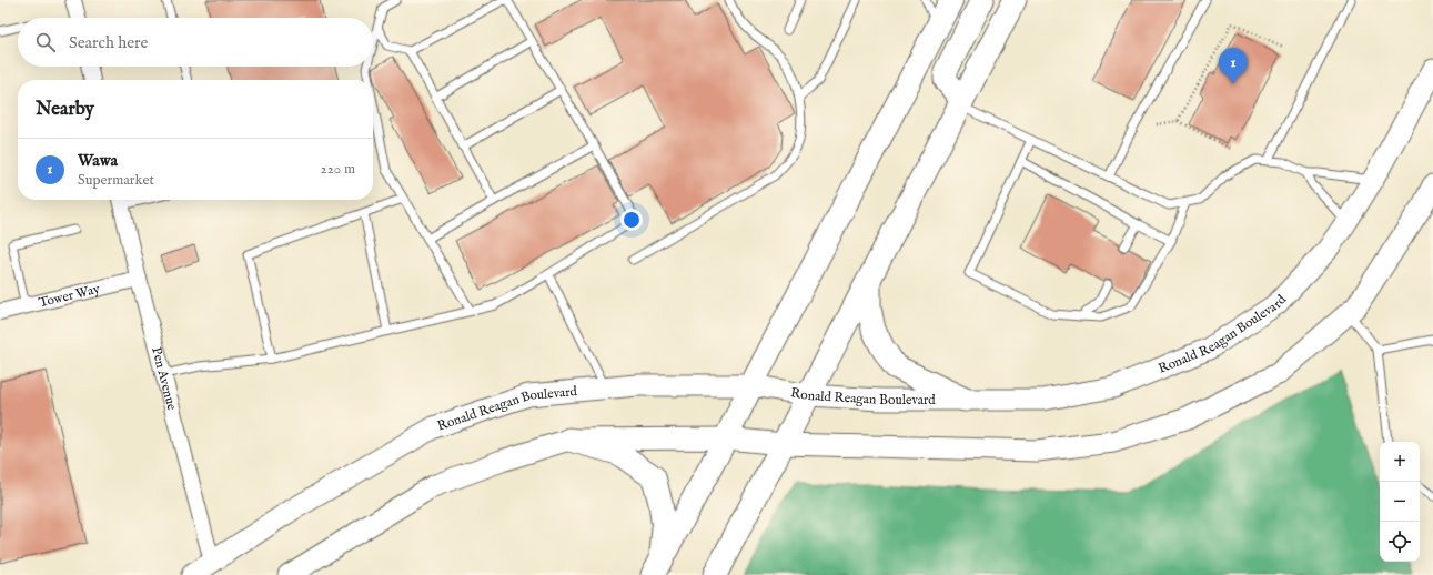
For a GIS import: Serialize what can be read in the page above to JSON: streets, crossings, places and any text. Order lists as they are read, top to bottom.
{
  "streets": {
    "main road": ["Ronald Reagan Boulevard"],
    "street": ["Tower Way", "Pen Avenue"]
  },
  "crossings": [
    ["Tower Way", "Pen Avenue"],
    ["Ronald Reagan Boulevard", "Pen Avenue"]
  ],
  "page": {
    "search": "Search here",
    "pins": "1",
    "heading": "Nearby",
    "list": [
      {
        "mark": "1",
        "name": "Wawa",
        "note": "Supermarket",
        "value": "220 m"
      }
    ],
    "map_buttons": ["+", "−"]
  }
}
